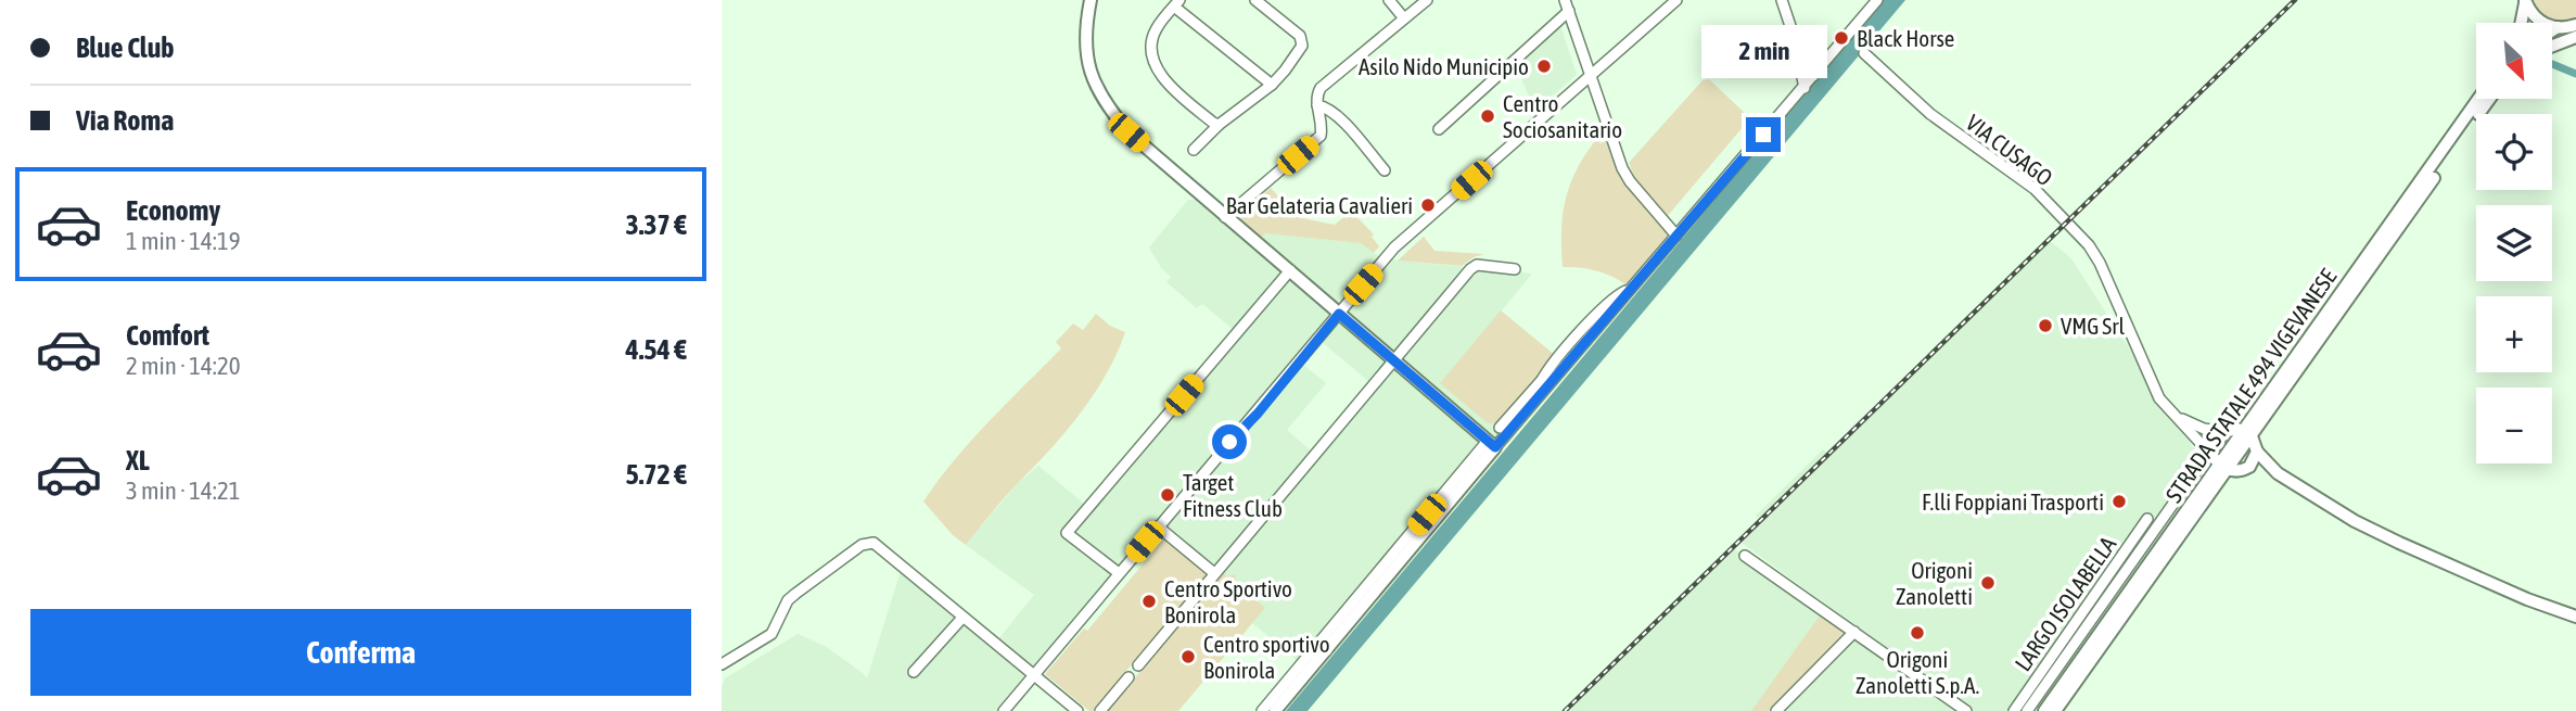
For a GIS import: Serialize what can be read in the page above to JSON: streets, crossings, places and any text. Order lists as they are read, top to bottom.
{
  "streets": {
    "main road": ["STRADA STATALE 494 VIGEVANESE"],
    "street": ["VIA CUSAGO", "LARGO ISOLABELLA"]
  },
  "places": [
    "Black Horse",
    "Asilo Nido Municipio",
    "Centro Sociosanitario",
    "Bar Gelateria Cavalieri",
    "VMG Srl",
    "Target Fitness Club",
    "F.lli Foppiani Trasporti",
    "Origoni Zanoletti",
    "Centro Sportivo Bonirola",
    "Origoni Zanoletti S.p.A.",
    "Centro sportivo Bonirola"
  ],
  "north": "bottom right",
  "page": {
    "banner": ["Blue Club", "Via Roma"],
    "map_buttons": ["+", "−"],
    "bubble": "2 min",
    "list": [
      {
        "name": "Economy",
        "note": "1 min · 14:19",
        "value": "3.37 €"
      },
      {
        "name": "Comfort",
        "note": "2 min · 14:20",
        "value": "4.54 €"
      },
      {
        "name": "XL",
        "note": "3 min · 14:21",
        "value": "5.72 €"
      }
    ],
    "buttons": "Conferma"
  }
}
